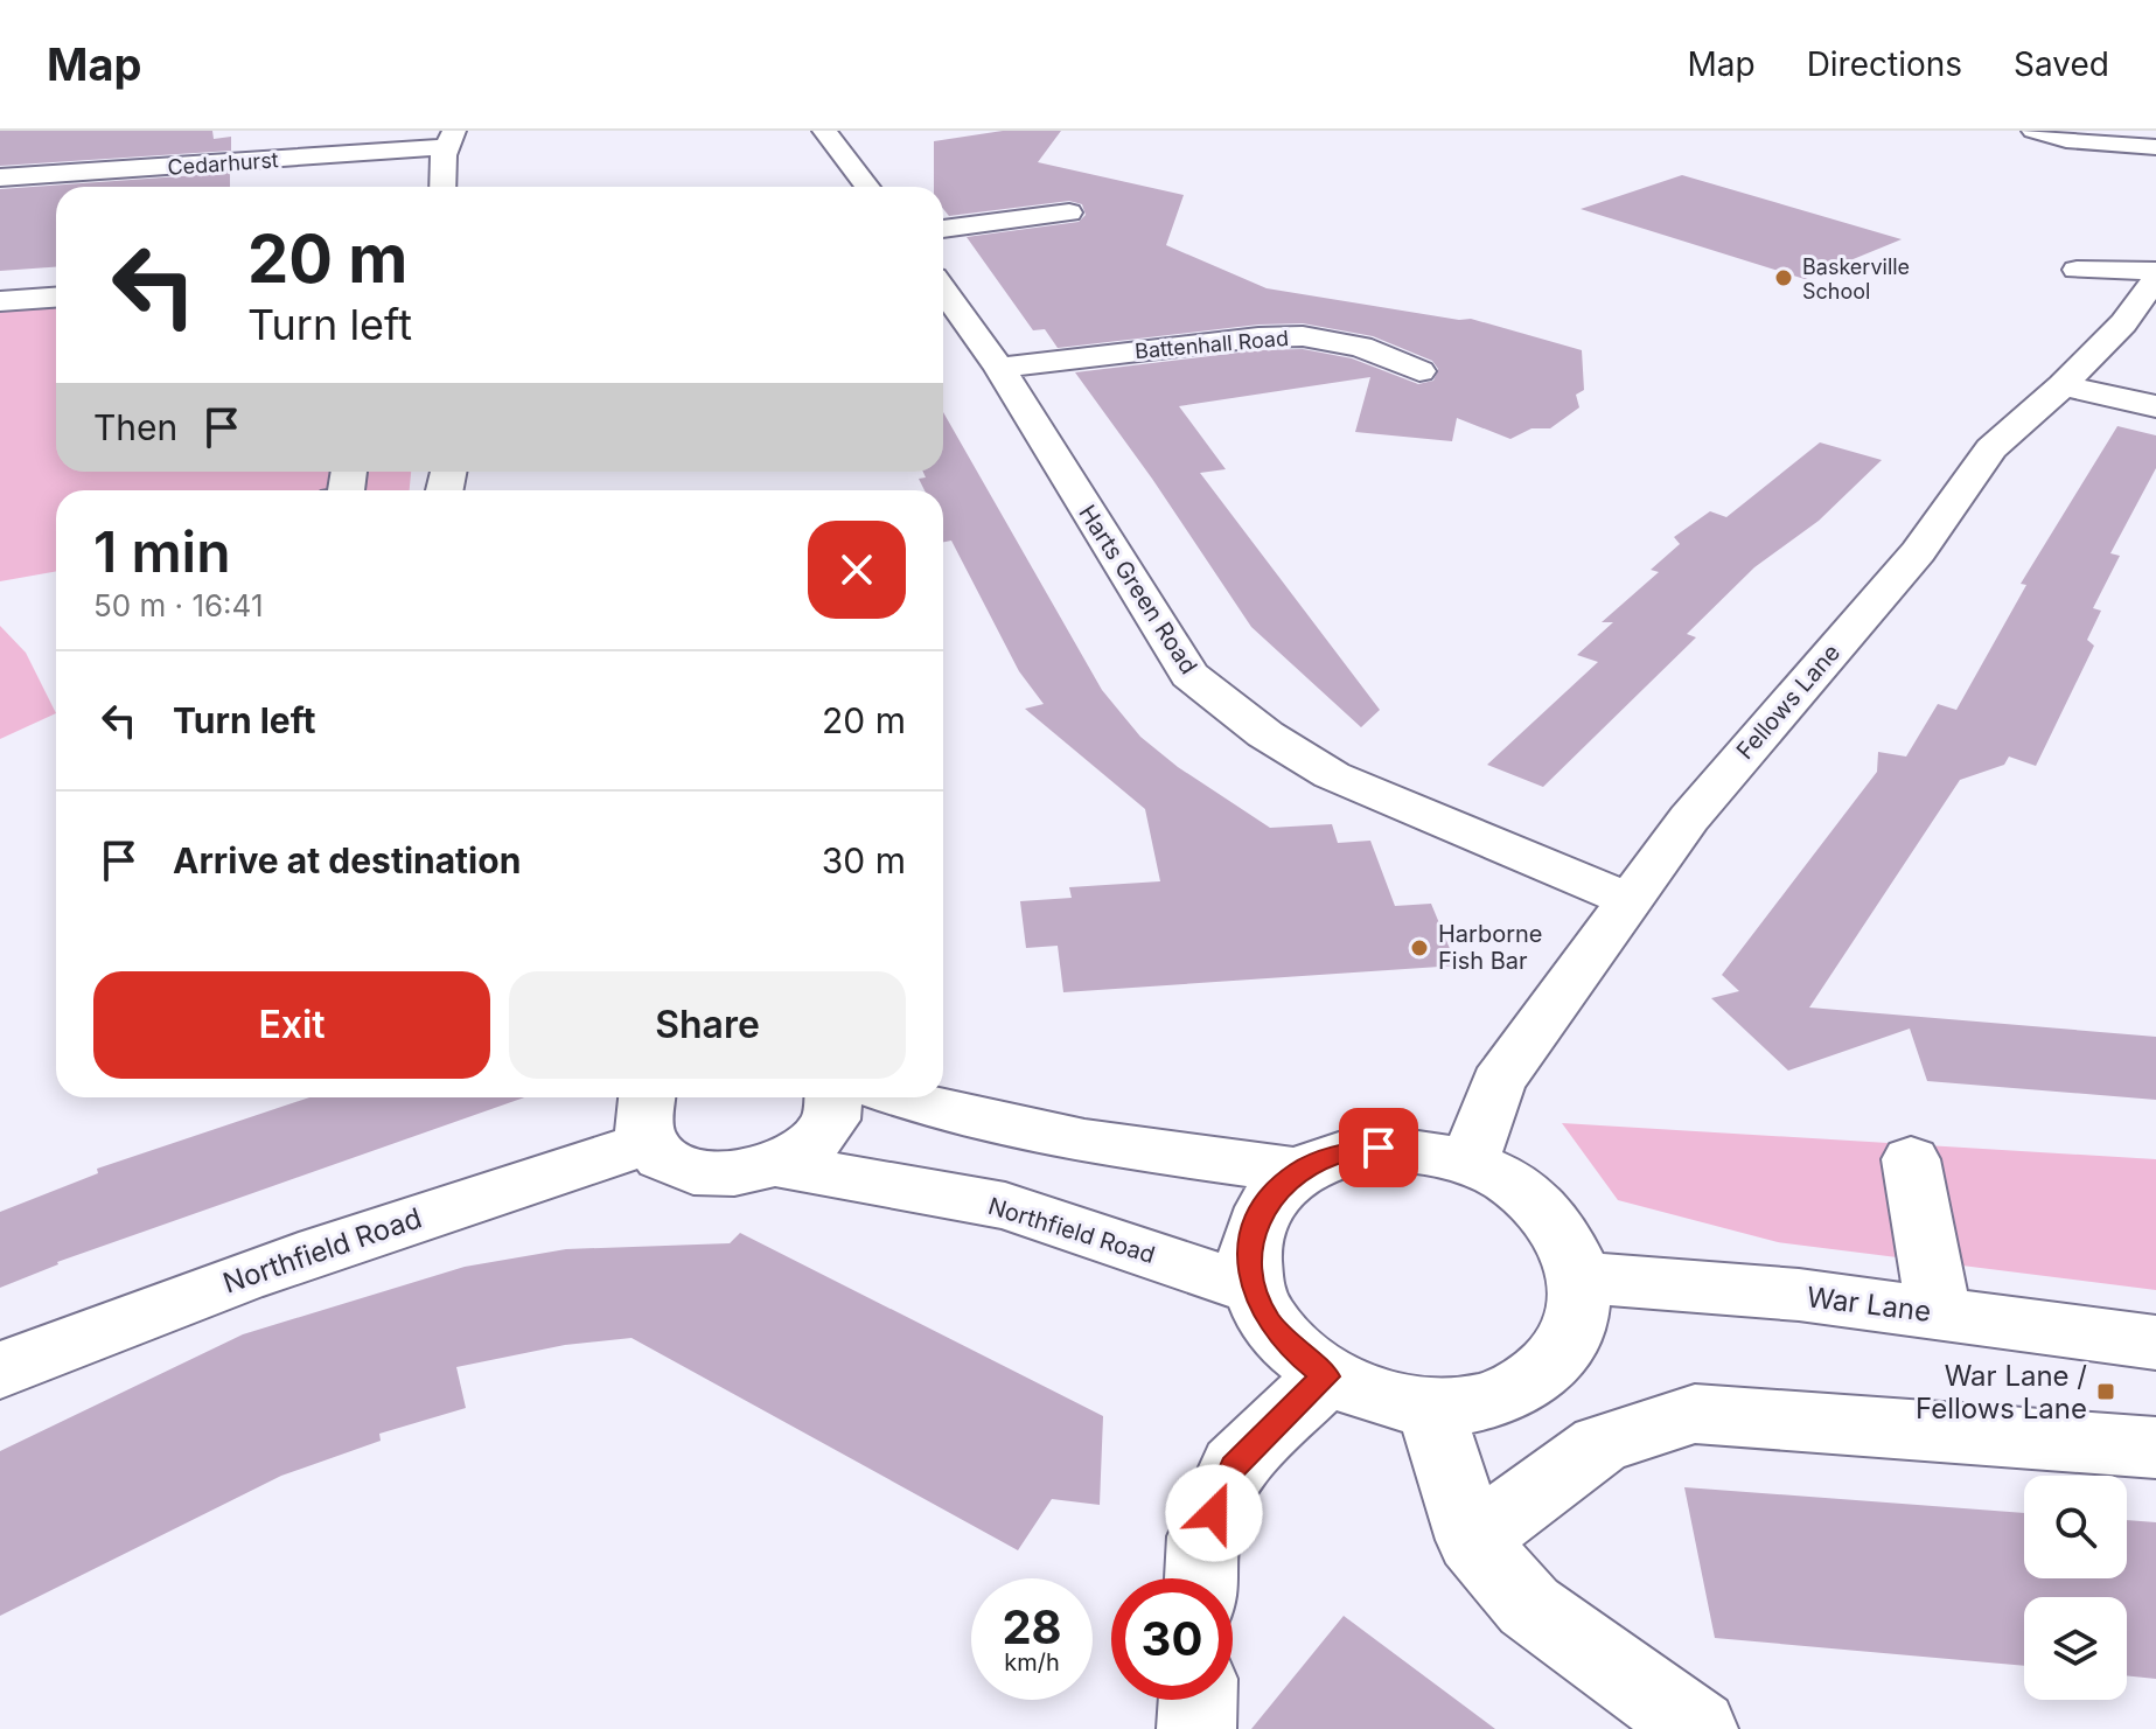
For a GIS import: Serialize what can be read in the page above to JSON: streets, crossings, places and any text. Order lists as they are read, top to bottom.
{
  "streets": {
    "street": [
      "Cedarhurst",
      "Battenhall Road",
      "Harts Green Road",
      "Fellows Lane",
      "Northfield Road",
      "War Lane"
    ]
  },
  "crossings": [
    ["Battenhall Road", "Harts Green Road"],
    ["Harts Green Road", "Fellows Lane"],
    ["Fellows Lane", "Northfield Road"],
    ["Fellows Lane", "War Lane"],
    ["Northfield Road", "War Lane"]
  ],
  "places": {
    "other": ["Baskerville School", "Harborne Fish Bar"],
    "transit": ["War Lane / Fellows Lane"]
  },
  "page": {
    "header": "Map",
    "nav": ["Map", "Directions", "Saved"],
    "turn": ["20 m", "Turn left"],
    "then": "Then",
    "heading": ["1 min", "50 m · 16:41"],
    "list": [
      {
        "name": "Turn left",
        "value": "20 m"
      },
      {
        "name": "Arrive at destination",
        "value": "30 m"
      }
    ],
    "buttons": ["Exit", "Share"],
    "speed": "28 km/h",
    "limit": "30"
  }
}
